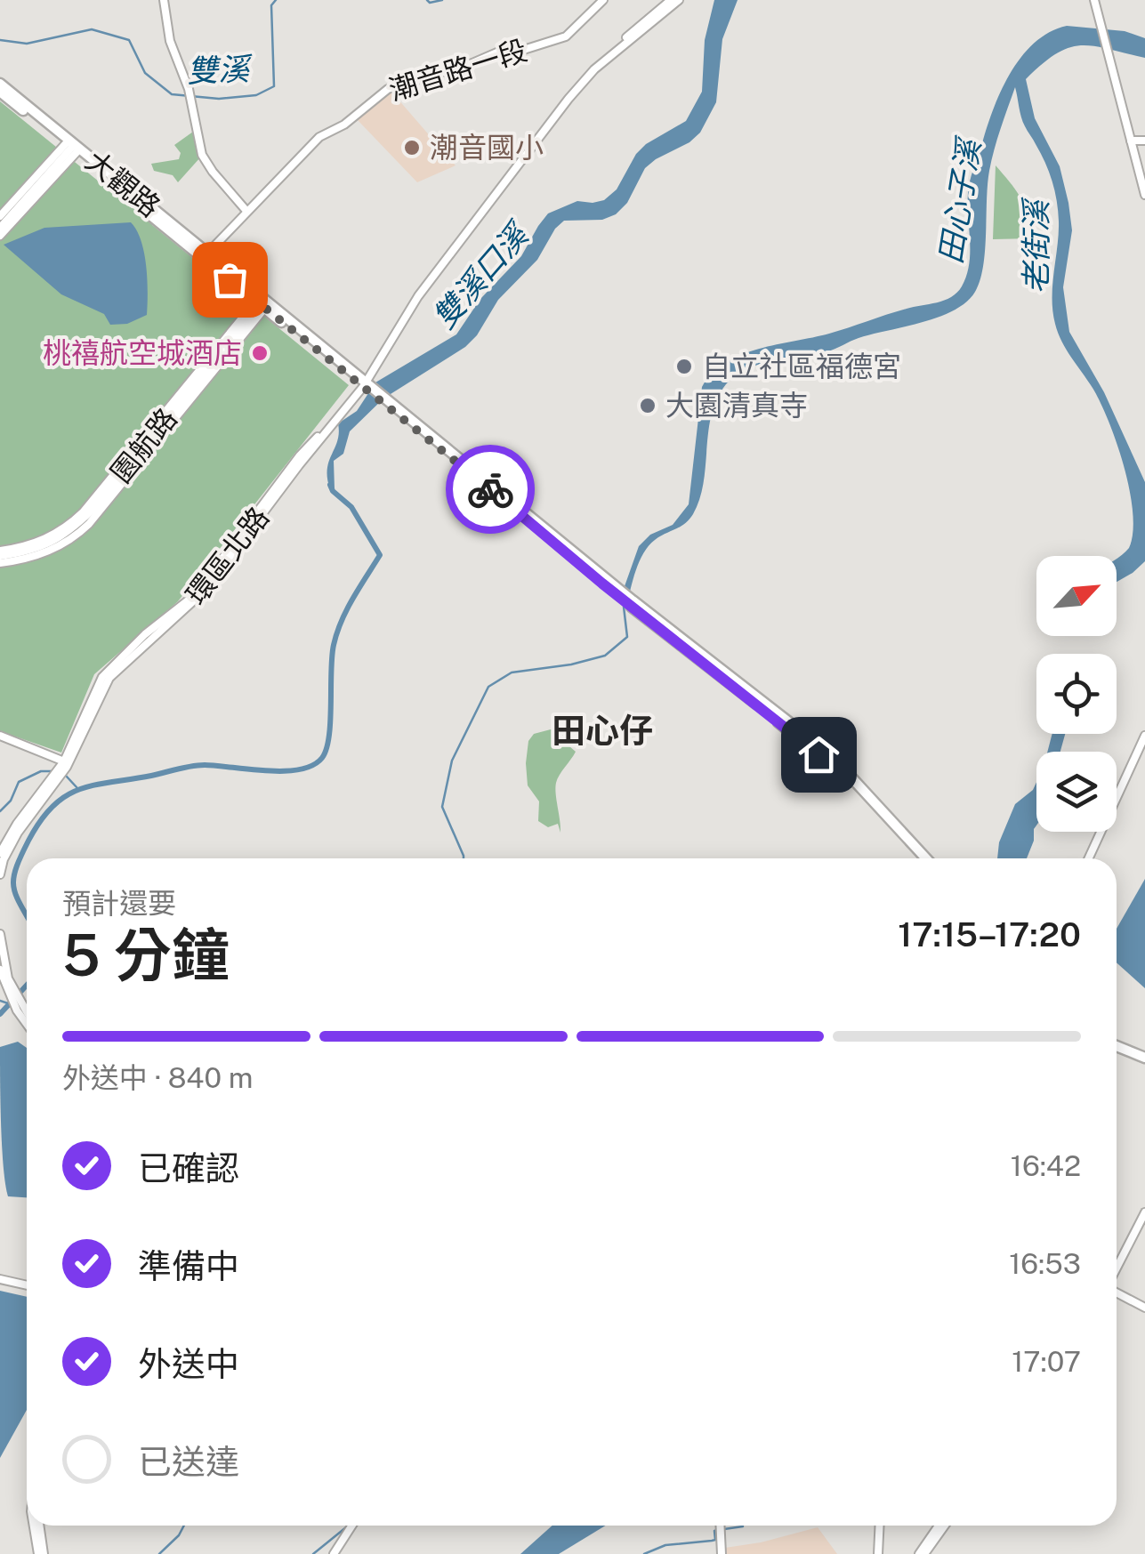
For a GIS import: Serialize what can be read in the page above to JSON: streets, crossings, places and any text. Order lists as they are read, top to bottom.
{
  "streets": {
    "main road": ["大觀路"],
    "street": ["潮音路一段", "環區北路"]
  },
  "crossings": [
    ["潮音路一段", "大觀路"],
    ["大觀路", "環區北路"]
  ],
  "districts": ["田心仔"],
  "water": [
    "雙溪",
    "田心子溪",
    "老街溪",
    "雙溪口溪"
  ],
  "places": [
    "潮音國小",
    "桃禧航空城酒店",
    "自立社區福德宮",
    "大園清真寺"
  ],
  "north": "top right",
  "page": {
    "heading": ["5 分鐘", "預計還要", "17:15–17:20"],
    "bar": "外送中 · 840 m",
    "list": [
      ["已確認", "16:42"],
      ["準備中", "16:53"],
      ["外送中", "17:07"],
      "已送達"
    ]
  }
}
